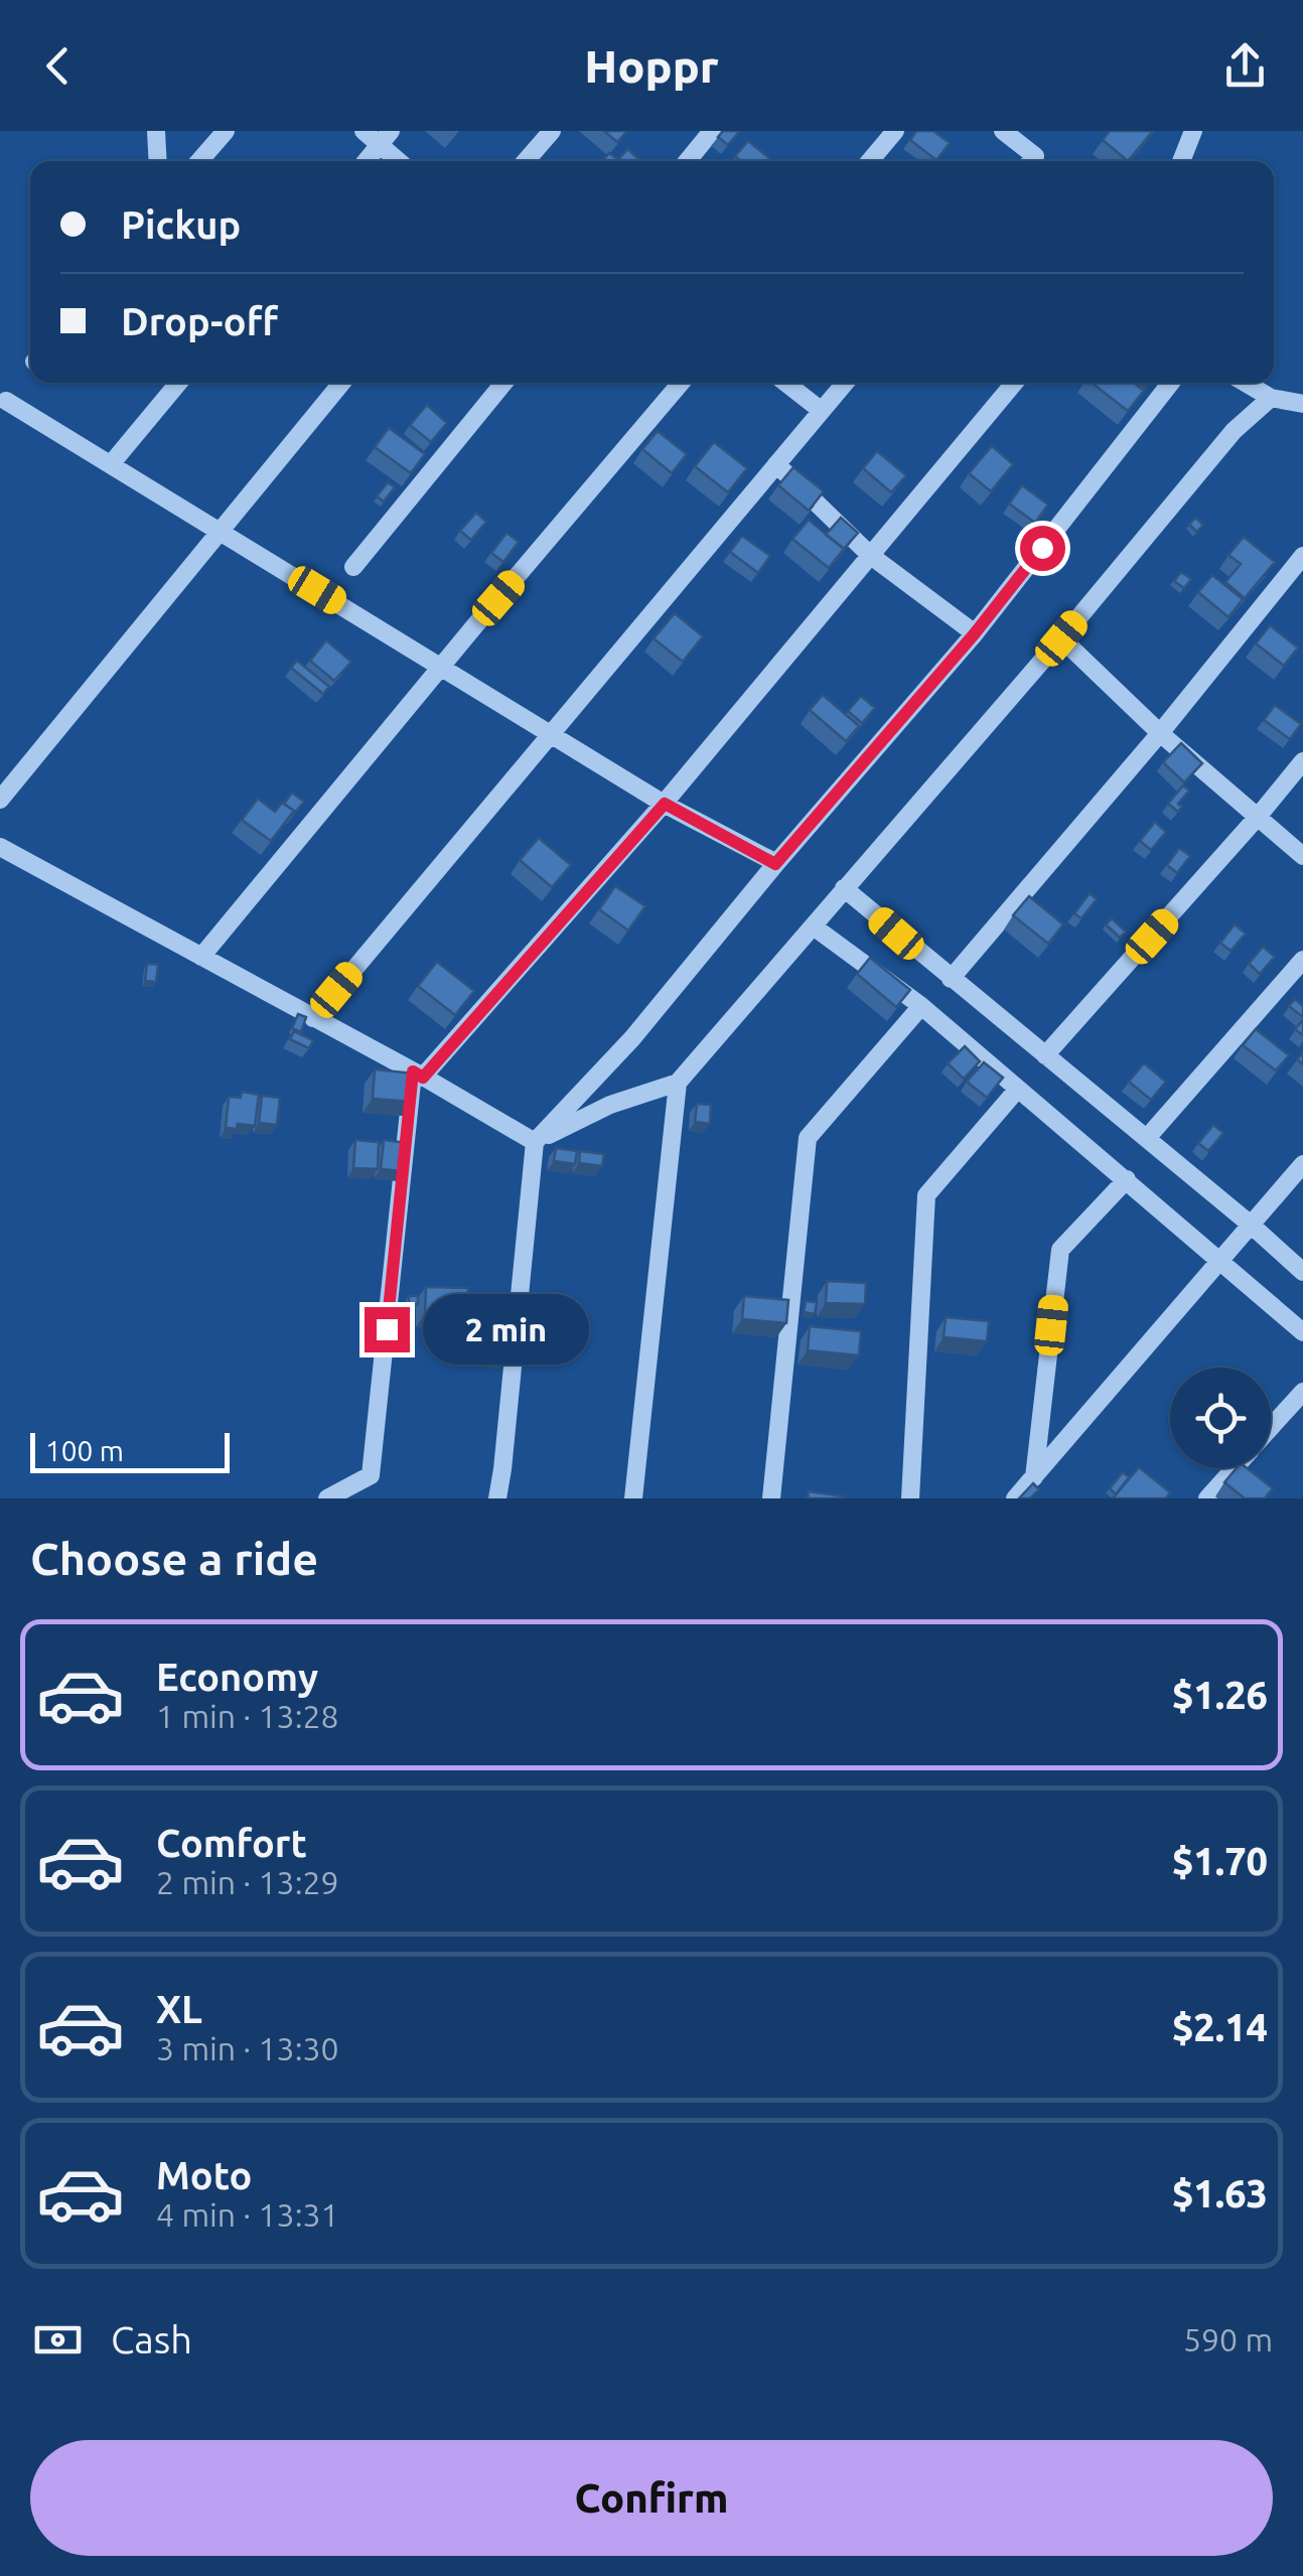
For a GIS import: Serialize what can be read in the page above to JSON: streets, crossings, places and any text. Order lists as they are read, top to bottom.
{
  "scale_bar": "100 m",
  "page": {
    "header": "Hoppr",
    "banner": ["Pickup", "Drop-off"],
    "bubble": "2 min",
    "scale": "100 m",
    "heading": "Choose a ride",
    "list": [
      {
        "name": "Economy",
        "note": "1 min · 13:28",
        "value": "$1.26"
      },
      {
        "name": "Comfort",
        "note": "2 min · 13:29",
        "value": "$1.70"
      },
      {
        "name": "XL",
        "note": "3 min · 13:30",
        "value": "$2.14"
      },
      {
        "name": "Moto",
        "note": "4 min · 13:31",
        "value": "$1.63"
      }
    ],
    "pay": ["Cash", "590 m"],
    "buttons": "Confirm"
  }
}
